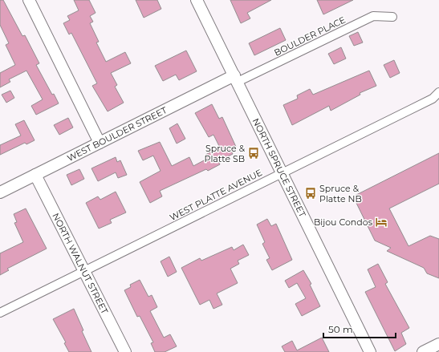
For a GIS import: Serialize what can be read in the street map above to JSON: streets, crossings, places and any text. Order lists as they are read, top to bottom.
{
  "streets": {
    "street": [
      "BOULDER PLACE",
      "WEST BOULDER STREET",
      "NORTH SPRUCE STREET",
      "WEST PLATTE AVENUE",
      "NORTH WALNUT STREET"
    ]
  },
  "crossings": [
    ["BOULDER PLACE", "WEST BOULDER STREET"],
    ["BOULDER PLACE", "NORTH SPRUCE STREET"],
    ["WEST BOULDER STREET", "NORTH SPRUCE STREET"],
    ["WEST BOULDER STREET", "NORTH WALNUT STREET"],
    ["NORTH SPRUCE STREET", "WEST PLATTE AVENUE"],
    ["WEST PLATTE AVENUE", "NORTH WALNUT STREET"]
  ],
  "places": {
    "bus stop": ["Spruce & Platte SB", "Spruce & Platte NB"],
    "hotel": ["Bijou Condos"]
  },
  "scale_bar": "50 m"
}
